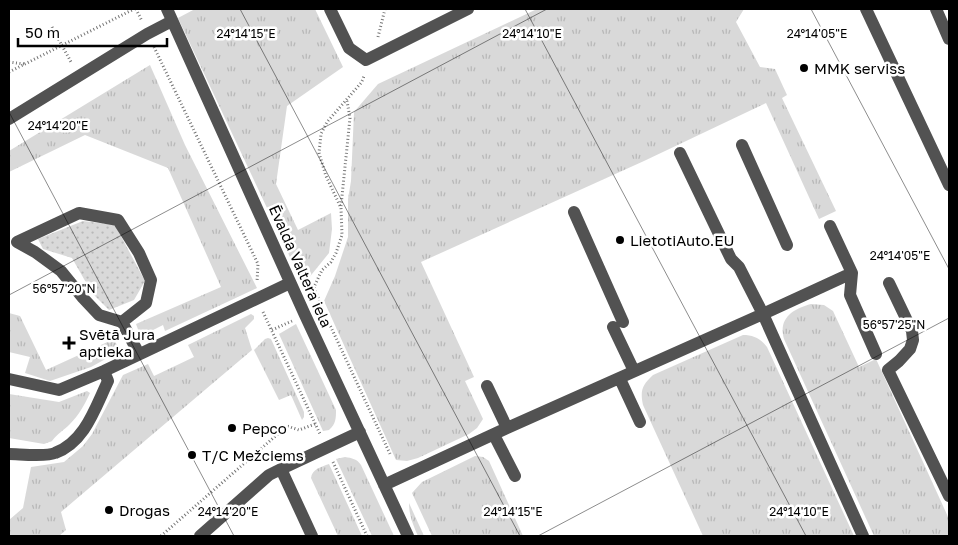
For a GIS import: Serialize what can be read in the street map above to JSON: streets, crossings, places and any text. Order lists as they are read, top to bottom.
{
  "streets": {
    "street": ["Ēvalda Valtera iela"]
  },
  "places": {
    "other": [
      "MMK serviss",
      "LietotiAuto.EU",
      "Pepco",
      "T/C Mežciems",
      "Drogas"
    ],
    "health": ["Svētā Jura aptieka"]
  },
  "scale_bar": "50 m",
  "coordinates": [
    "24°14'15\"E",
    "24°14'10\"E",
    "24°14'05\"E",
    "24°14'20\"E",
    "56°57'20\"N",
    "56°57'25\"N"
  ]
}
